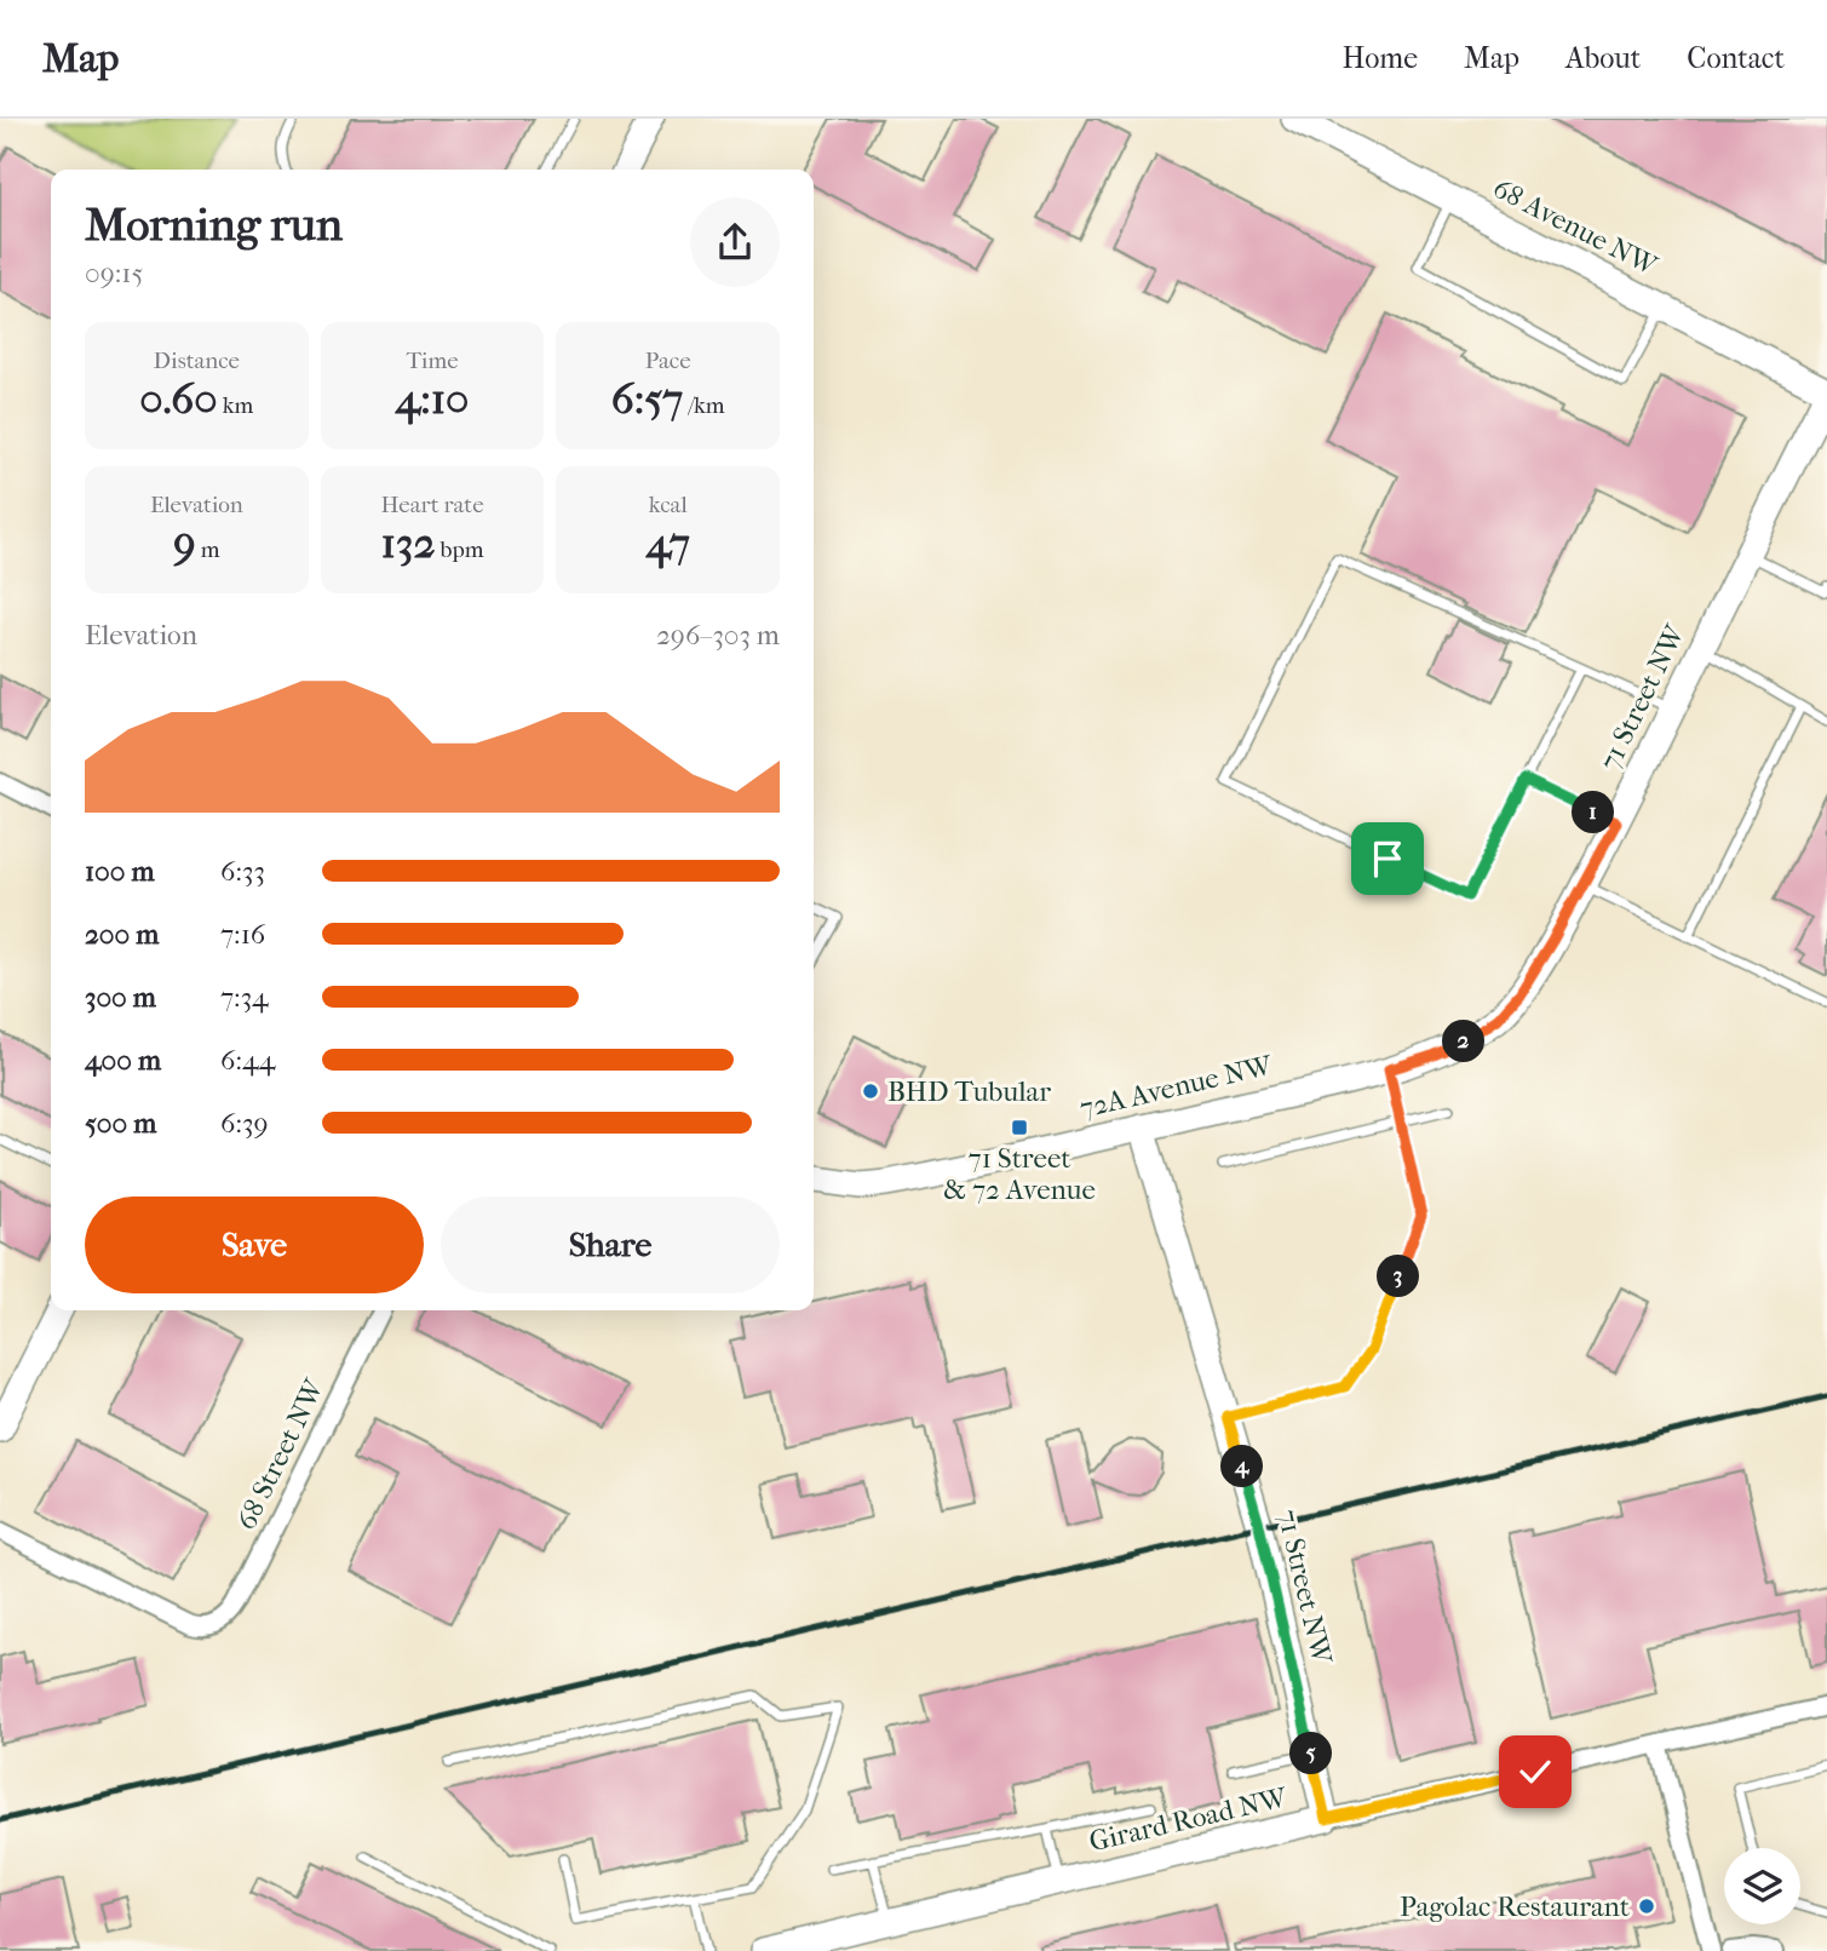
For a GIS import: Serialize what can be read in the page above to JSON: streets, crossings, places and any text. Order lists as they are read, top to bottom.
{
  "streets": {
    "street": [
      "68 Avenue NW",
      "71 Street NW",
      "72A Avenue NW",
      "68 Street NW",
      "Girard Road NW"
    ]
  },
  "crossings": [
    ["68 Avenue NW", "71 Street NW"],
    ["71 Street NW", "72A Avenue NW"],
    ["71 Street NW", "Girard Road NW"]
  ],
  "places": {
    "other": ["BHD Tubular", "Pagolac Restaurant"],
    "transit": ["71 Street & 72 Avenue"]
  },
  "page": {
    "header": "Map",
    "nav": [
      "Home",
      "Map",
      "About",
      "Contact"
    ],
    "heading": ["Morning run", "09:15"],
    "stats": [
      ["Distance", "0.60 km"],
      ["Time", "4:10"],
      ["Pace", "6:57 /km"],
      ["Elevation", "9 m"],
      ["Heart rate", "132 bpm"],
      ["kcal", "47"]
    ],
    "chart": ["Elevation", "296–303 m"],
    "pins": [
      "1",
      "2",
      "3",
      "4",
      "5"
    ],
    "list": [
      {
        "name": "100 m",
        "note": "6:33"
      },
      {
        "name": "200 m",
        "note": "7:16"
      },
      {
        "name": "300 m",
        "note": "7:34"
      },
      {
        "name": "400 m",
        "note": "6:44"
      },
      {
        "name": "500 m",
        "note": "6:39"
      }
    ],
    "buttons": ["Save", "Share"]
  }
}
